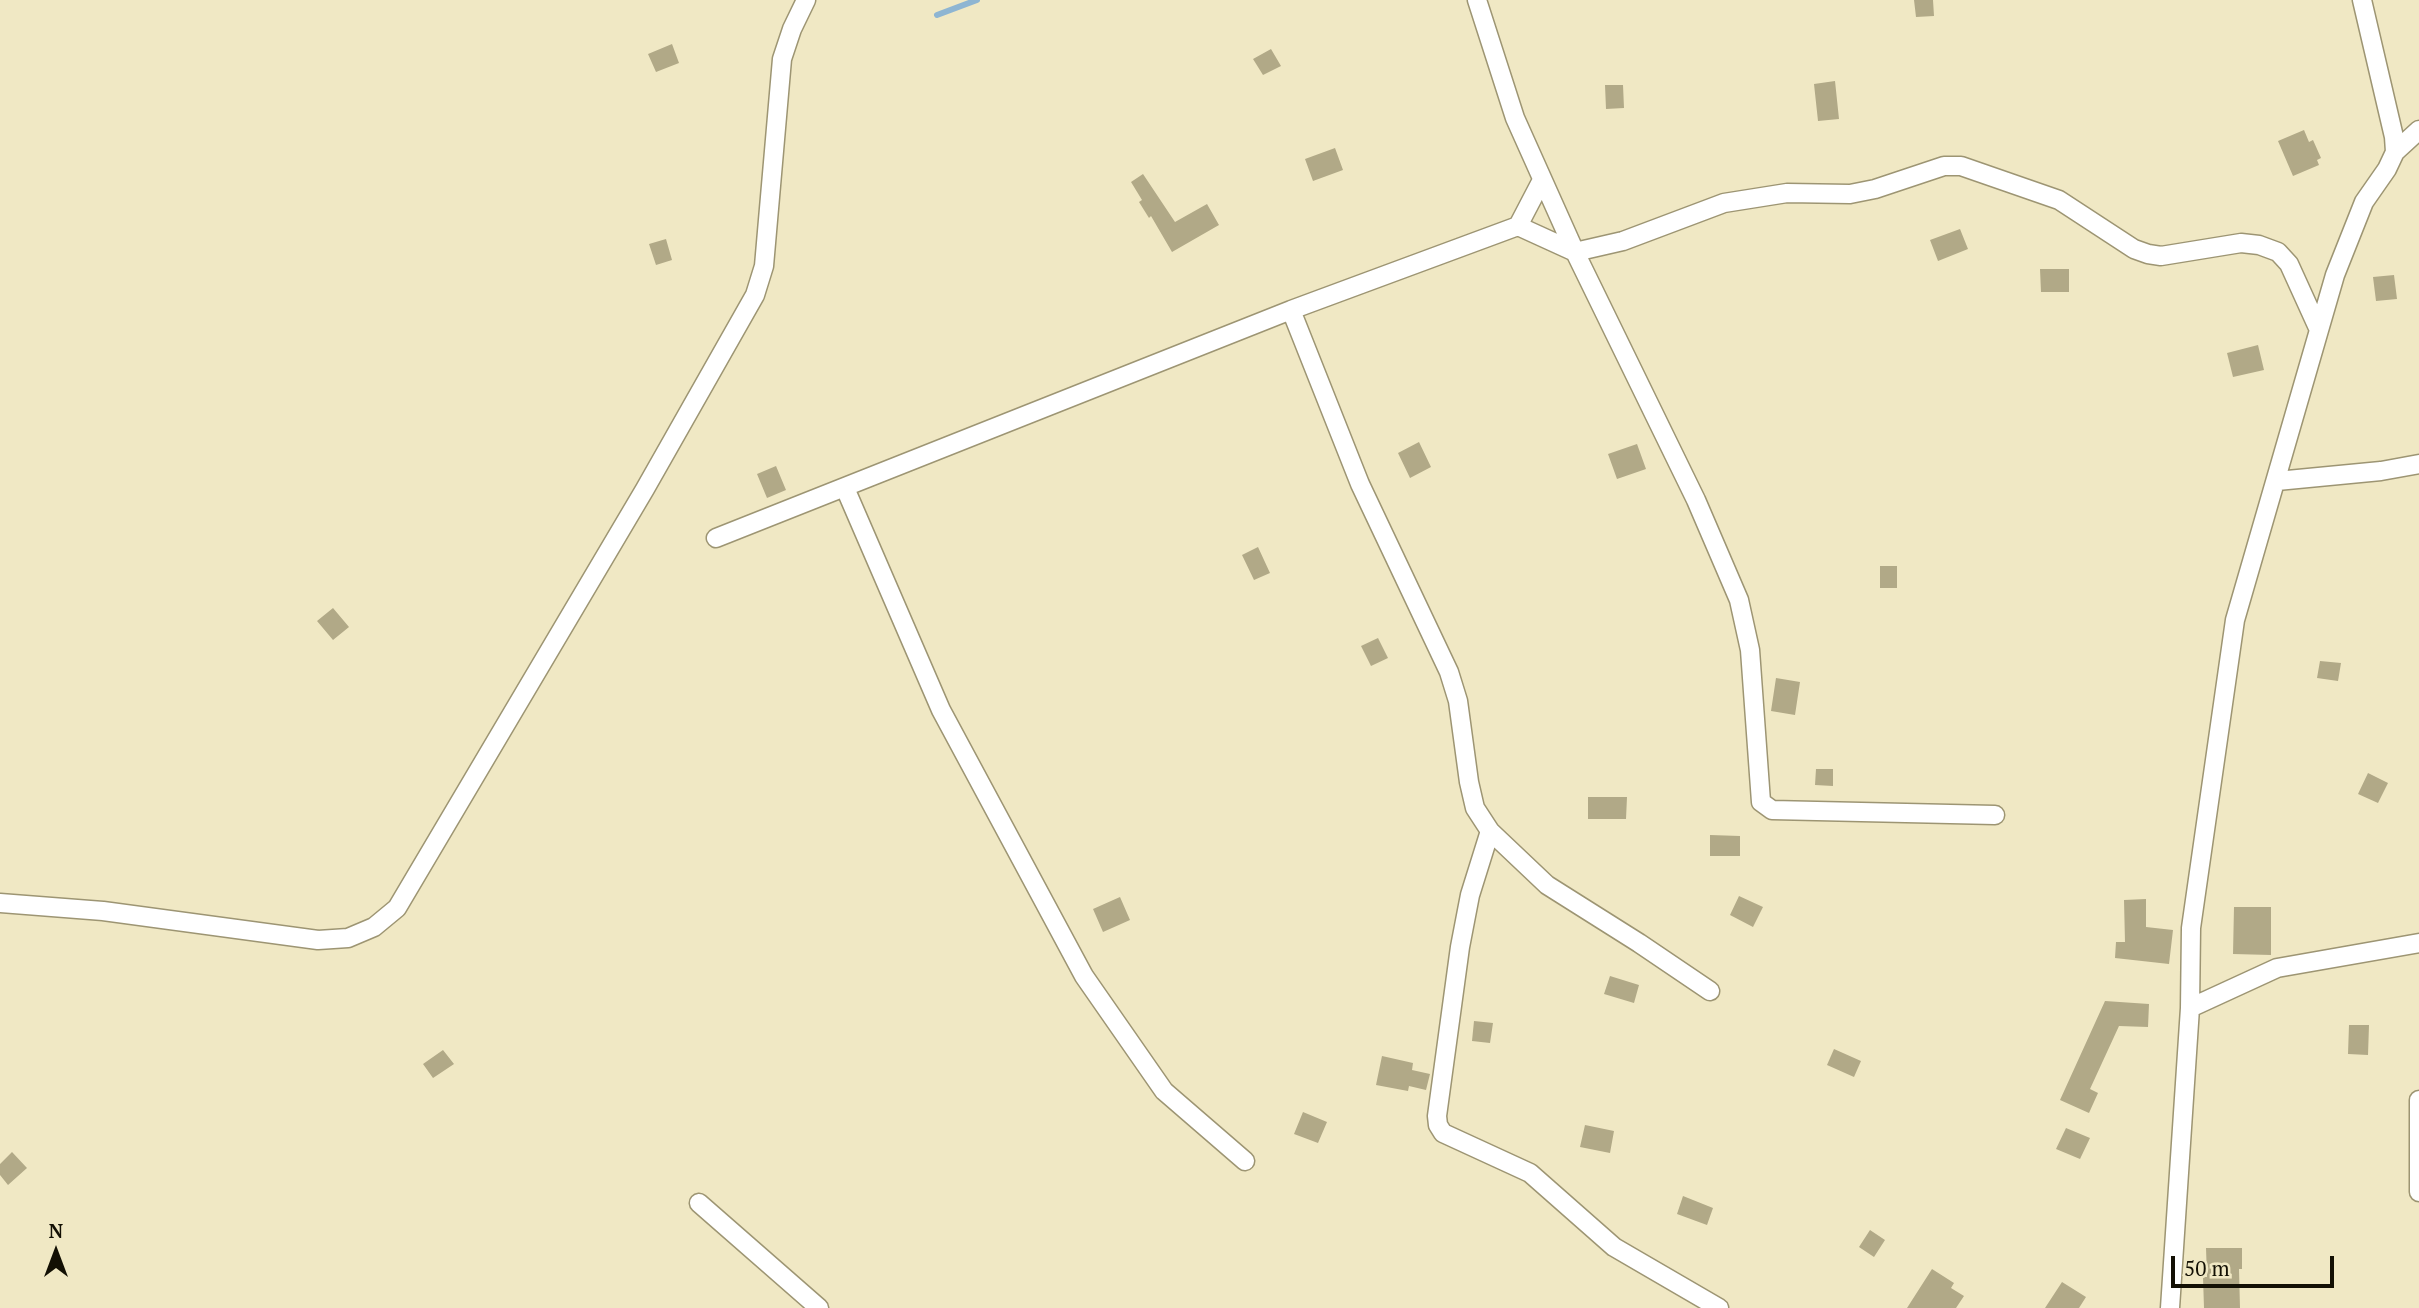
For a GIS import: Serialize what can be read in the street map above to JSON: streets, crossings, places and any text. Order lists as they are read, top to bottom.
{
  "scale_bar": "50 m",
  "north": "top"
}
